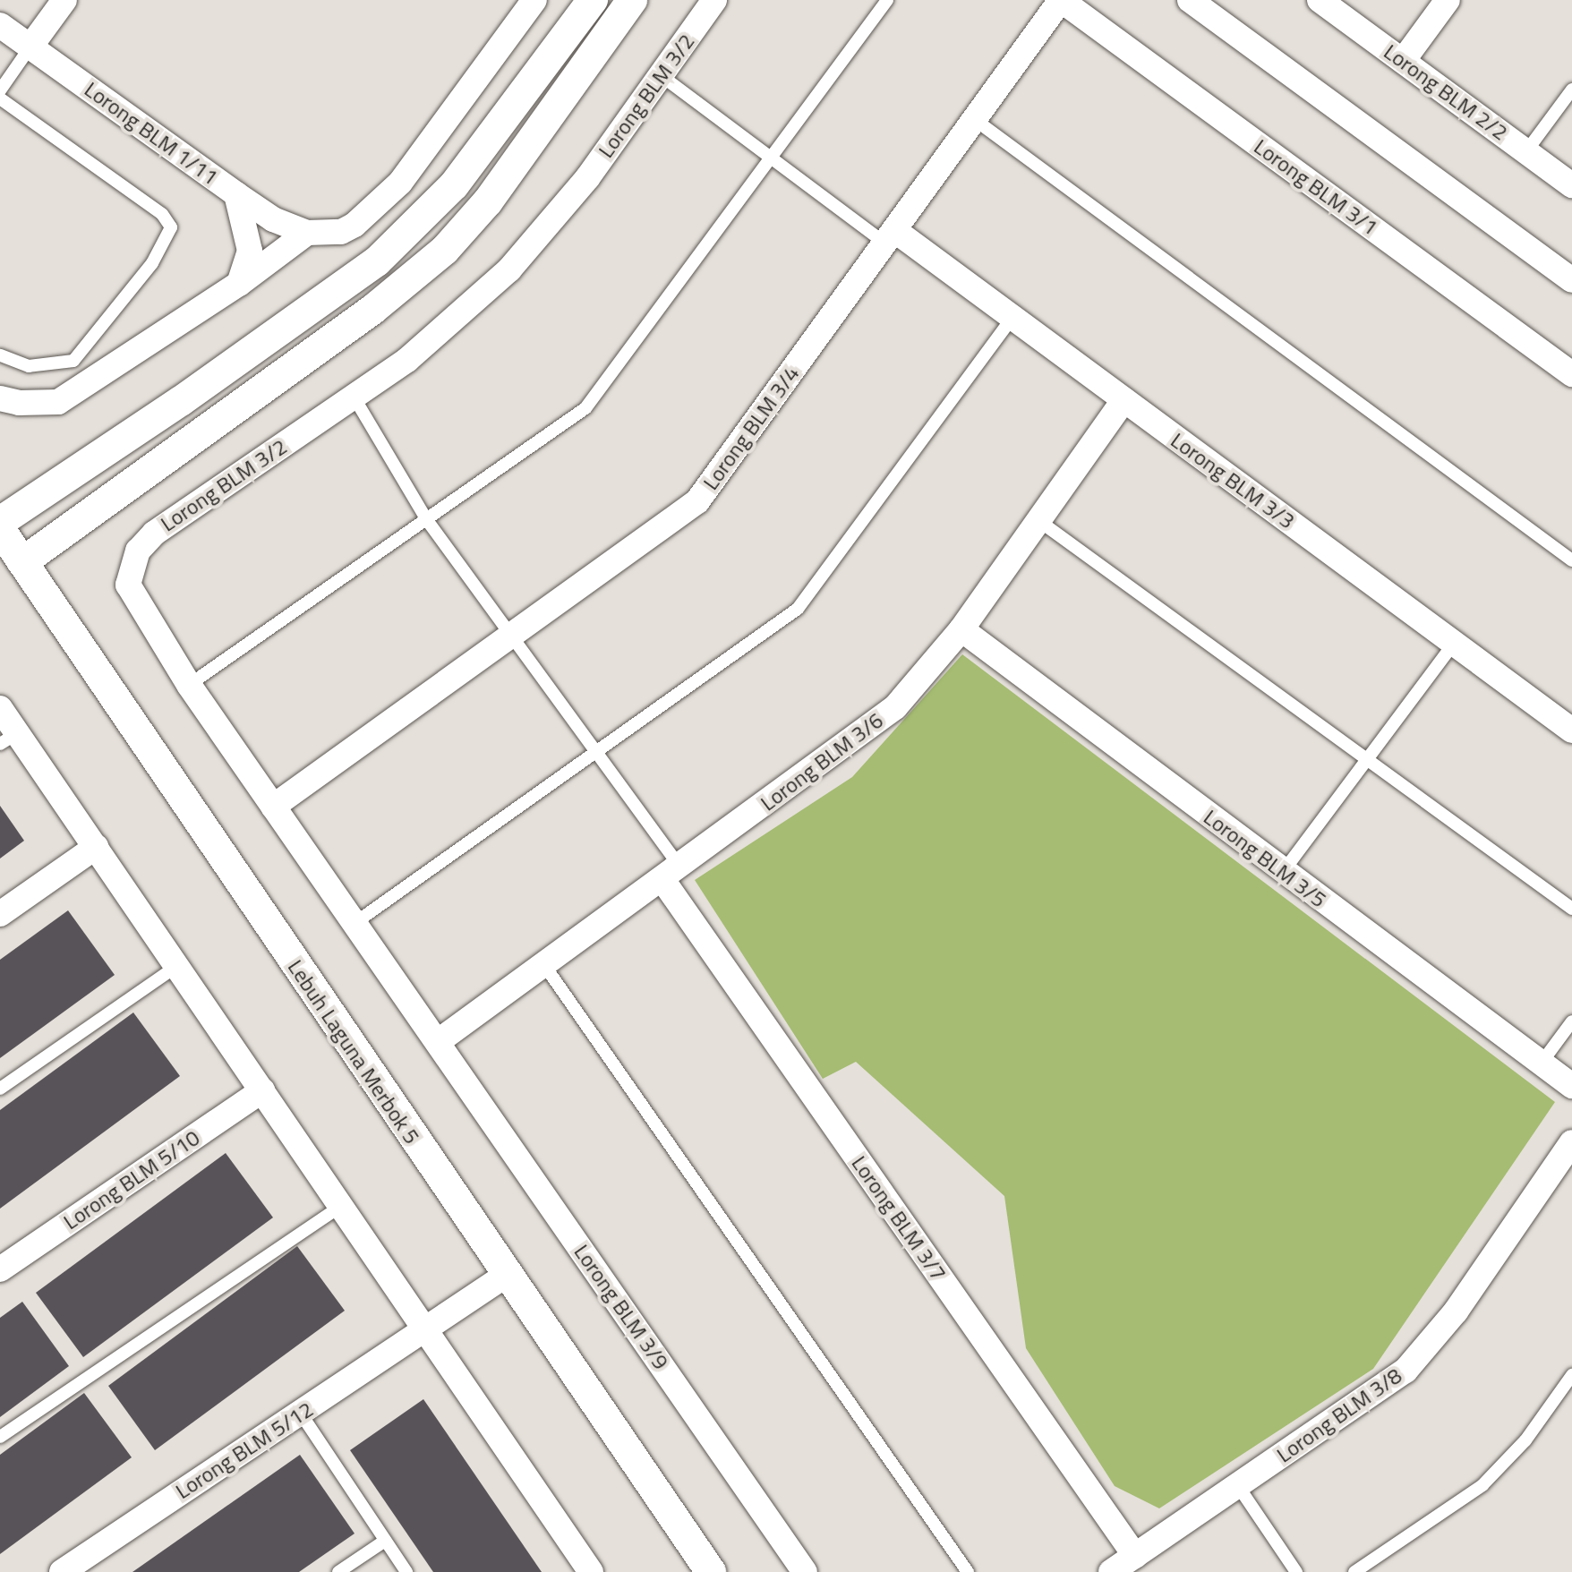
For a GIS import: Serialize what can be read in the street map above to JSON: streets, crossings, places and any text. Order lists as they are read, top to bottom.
{
  "streets": {
    "street": [
      "Lorong BLM 2/2",
      "Lorong BLM 3/2",
      "Lorong BLM 1/11",
      "Lorong BLM 3/1",
      "Lorong BLM 3/4",
      "Lorong BLM 3/3",
      "Lorong BLM 3/6",
      "Lorong BLM 3/5",
      "Lebuh Laguna Merbok 5",
      "Lorong BLM 5/10",
      "Lorong BLM 3/7",
      "Lorong BLM 3/9",
      "Lorong BLM 3/8",
      "Lorong BLM 5/12"
    ]
  },
  "crossings": [
    ["Lorong BLM 3/2", "Lorong BLM 3/4"],
    ["Lorong BLM 3/2", "Lorong BLM 3/6"],
    ["Lorong BLM 3/2", "Lorong BLM 3/9"],
    ["Lorong BLM 3/1", "Lorong BLM 3/4"],
    ["Lorong BLM 3/4", "Lorong BLM 3/3"],
    ["Lorong BLM 3/3", "Lorong BLM 3/6"],
    ["Lorong BLM 3/6", "Lorong BLM 3/5"],
    ["Lorong BLM 3/6", "Lorong BLM 3/7"],
    ["Lorong BLM 3/6", "Lorong BLM 3/9"],
    ["Lebuh Laguna Merbok 5", "Lorong BLM 5/12"],
    ["Lorong BLM 3/7", "Lorong BLM 3/8"]
  ]
}
